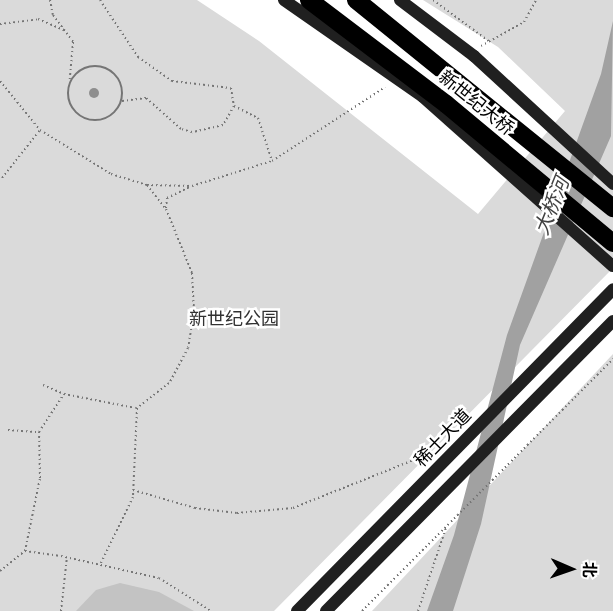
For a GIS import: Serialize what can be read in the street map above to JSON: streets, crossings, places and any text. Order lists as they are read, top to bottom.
{
  "streets": {
    "highway": ["新世纪大桥"],
    "main road": ["稀土大道"]
  },
  "water": ["大桥河"],
  "parks": ["新世纪公园"],
  "north": "right"
}
